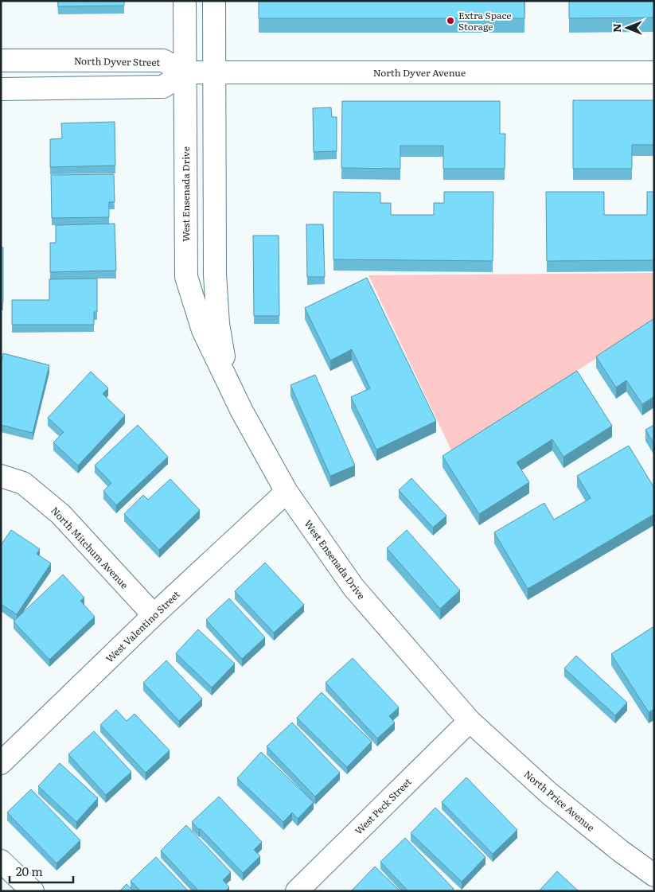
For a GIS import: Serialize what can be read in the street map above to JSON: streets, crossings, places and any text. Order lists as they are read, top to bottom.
{
  "streets": {
    "street": [
      "North Dyver Street",
      "North Dyver Avenue",
      "West Ensenada Drive",
      "North Mitchum Avenue",
      "West Valentino Street",
      "North Price Avenue",
      "West Peck Street"
    ]
  },
  "crossings": [
    ["North Dyver Street", "North Dyver Avenue"],
    ["North Dyver Street", "West Ensenada Drive"],
    ["North Dyver Avenue", "West Ensenada Drive"],
    ["West Ensenada Drive", "West Valentino Street"],
    ["West Ensenada Drive", "North Price Avenue"],
    ["West Ensenada Drive", "West Peck Street"],
    ["North Mitchum Avenue", "West Valentino Street"],
    ["North Price Avenue", "West Peck Street"]
  ],
  "places": ["Extra Space Storage"],
  "scale_bar": "20 m",
  "north": "left"
}
